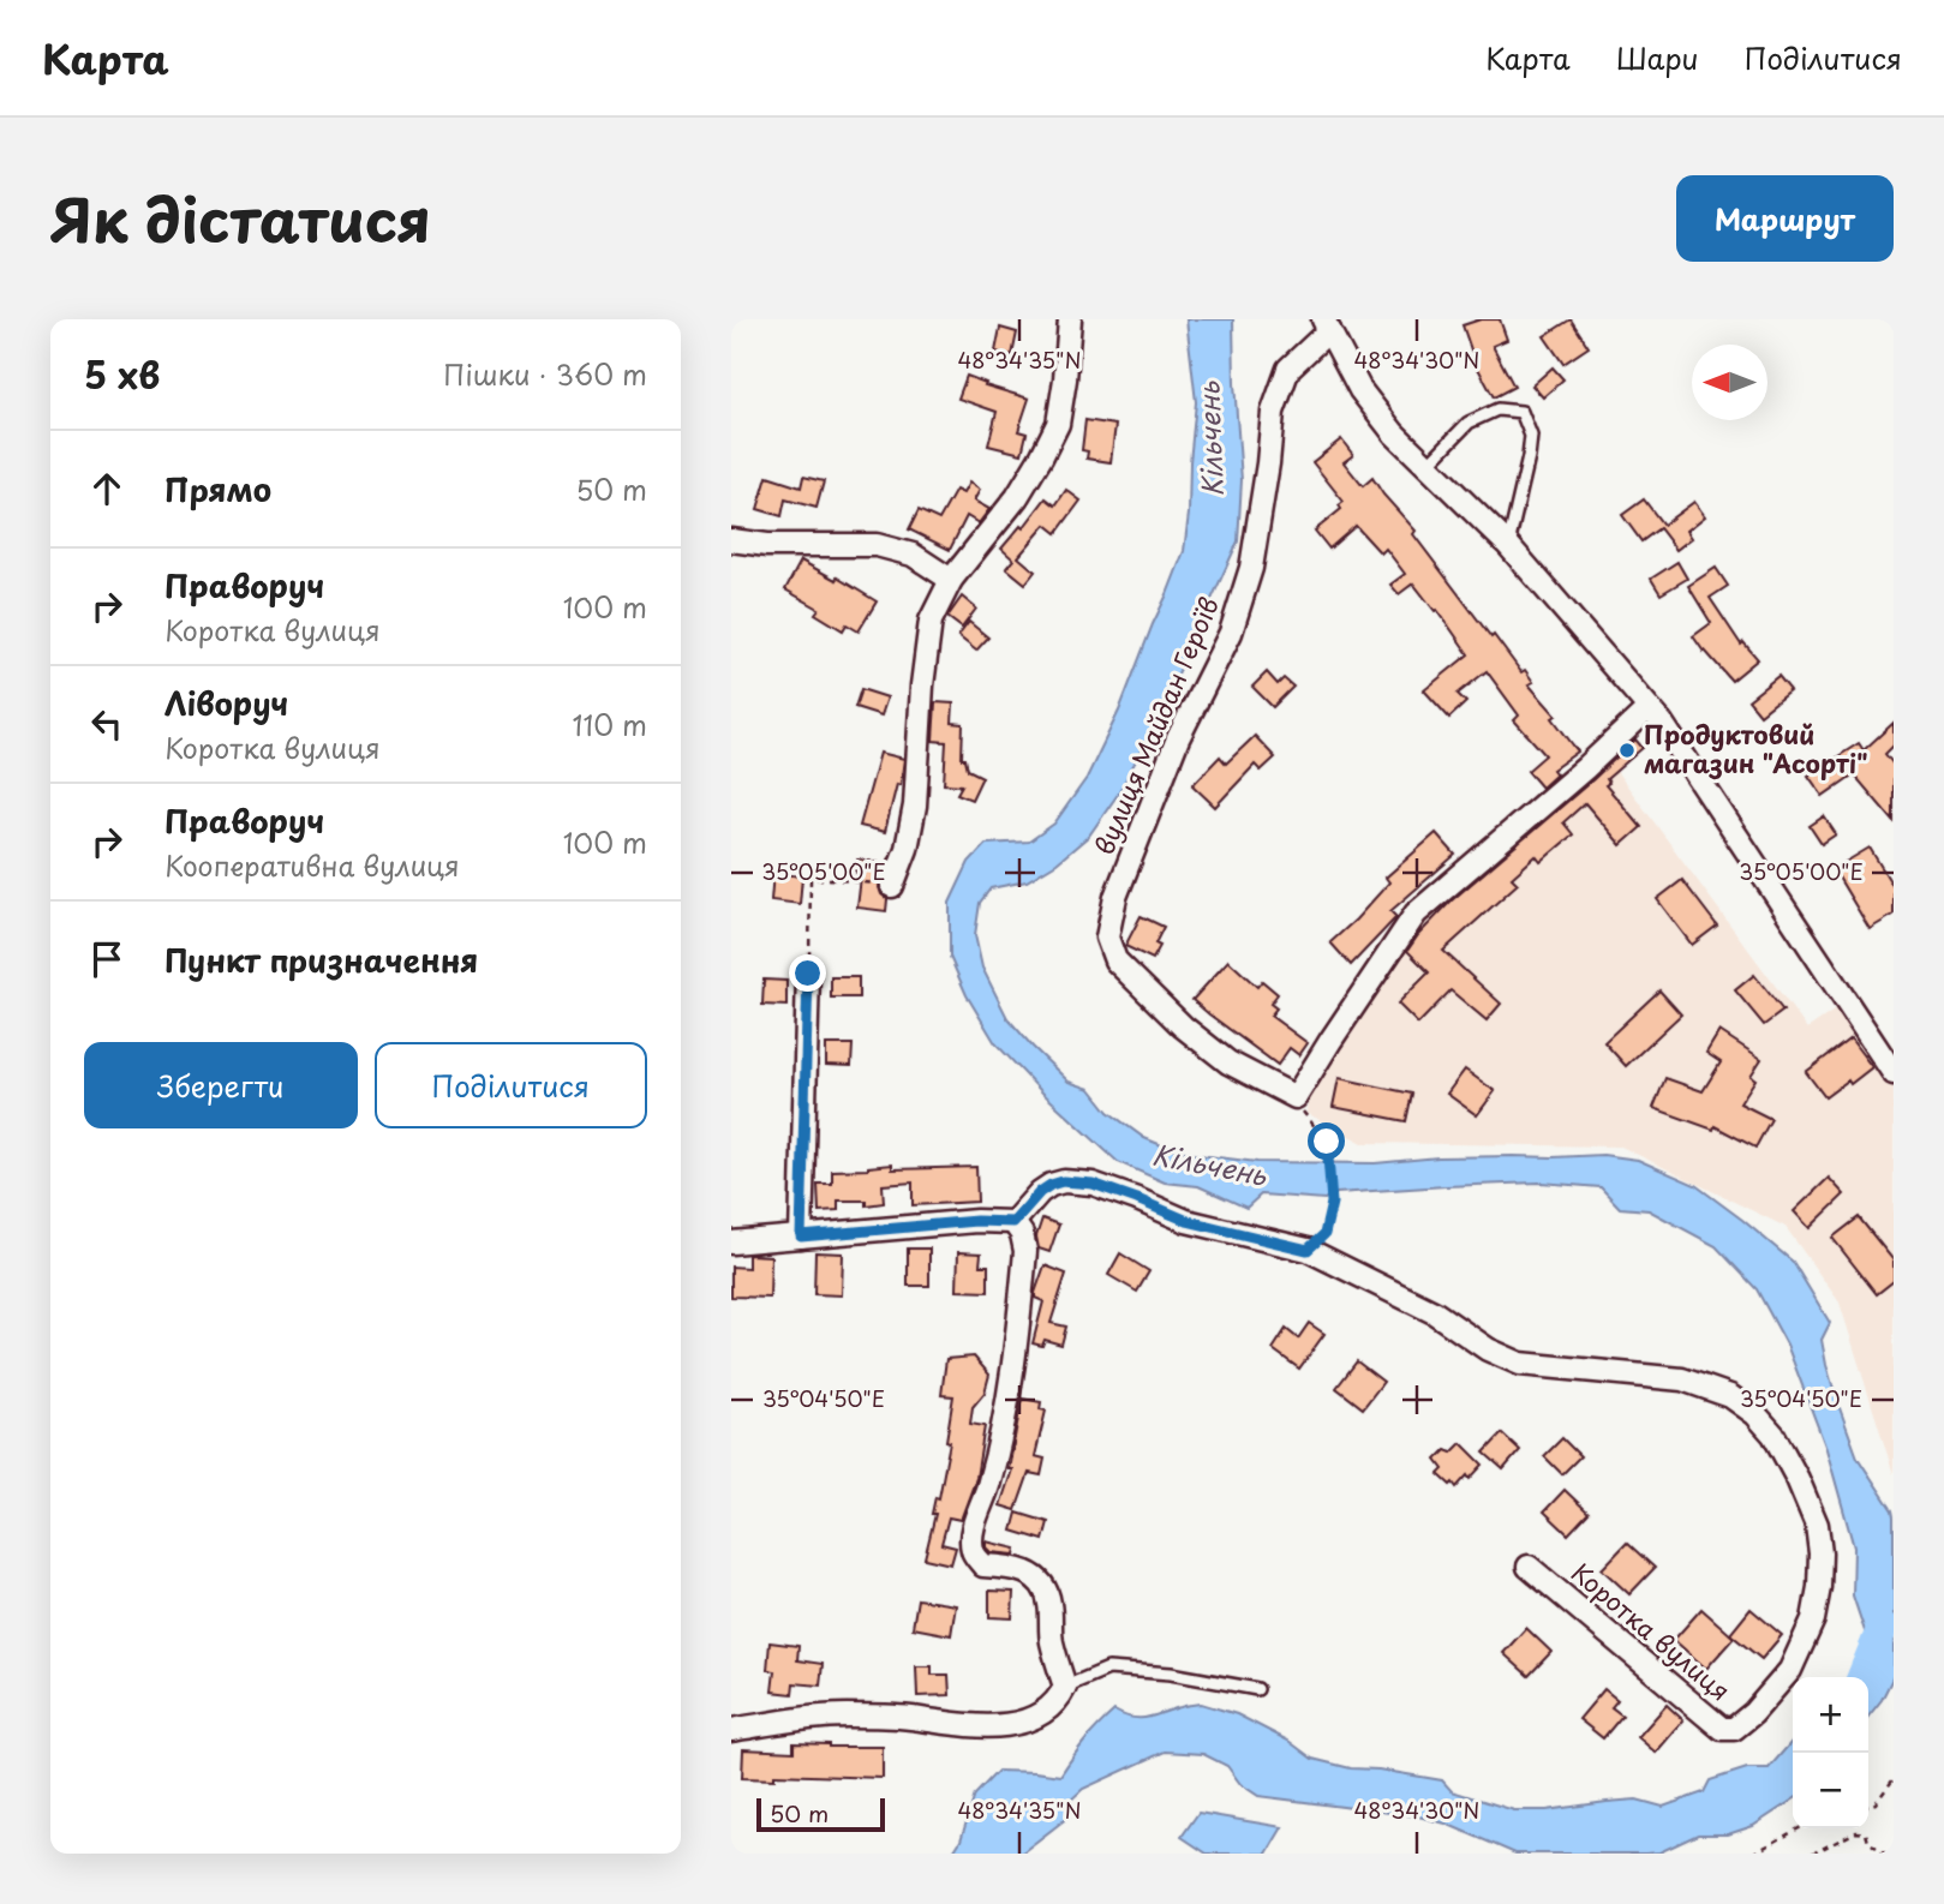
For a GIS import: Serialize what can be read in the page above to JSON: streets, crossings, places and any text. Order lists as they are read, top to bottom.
{
  "streets": {
    "street": ["вулиця Майдан Героїв", "Коротка вулиця"]
  },
  "water": ["Кільчень"],
  "places": ["Продуктовий магазин \"Асорті\""],
  "scale_bar": "50 m",
  "north": "left",
  "page": {
    "header": "Карта",
    "nav": ["Карта", "Шари", "Поділитися"],
    "title": "Як дістатися",
    "buttons": [
      "Маршрут",
      ["Зберегти", "Поділитися"]
    ],
    "heading": ["5 хв", "Пішки · 360 m"],
    "list": [
      ["Прямо", "50 m"],
      ["Праворуч", "Коротка вулиця", "100 m"],
      ["Ліворуч", "Коротка вулиця", "110 m"],
      ["Праворуч", "Кооперативна вулиця", "100 m"],
      "Пункт призначення"
    ],
    "map_buttons": ["+", "−"],
    "scale": "50 m"
  },
  "coordinates": [
    "48°34'35\"N",
    "48°34'30\"N",
    "35°05'00\"E",
    "35°04'50\"E"
  ]
}
